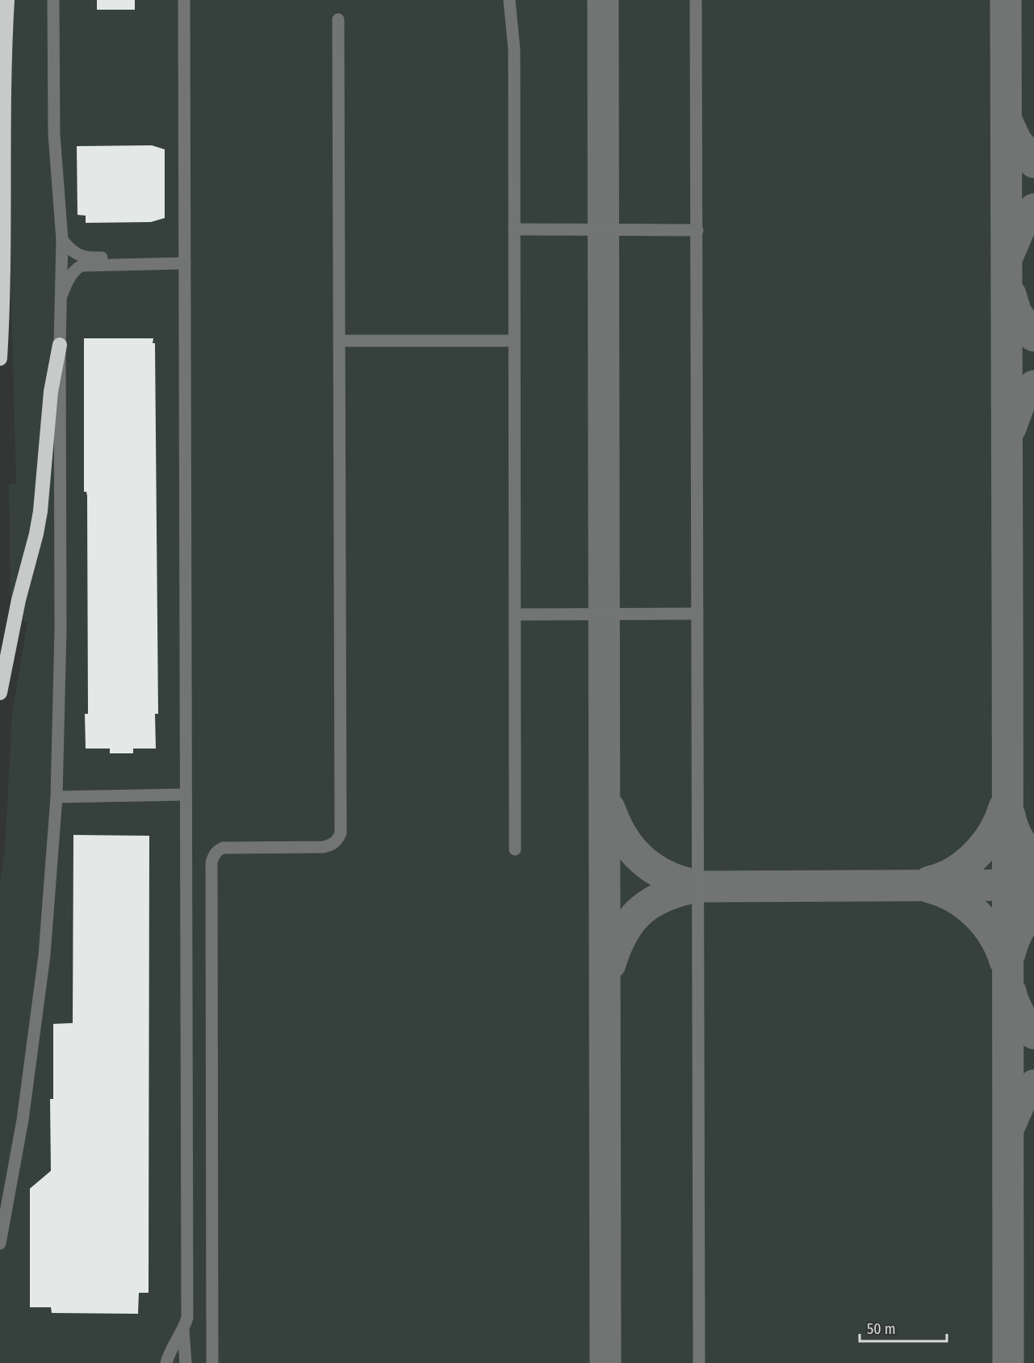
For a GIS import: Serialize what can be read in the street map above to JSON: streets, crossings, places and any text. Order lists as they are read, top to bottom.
{
  "scale_bar": "50 m"
}
